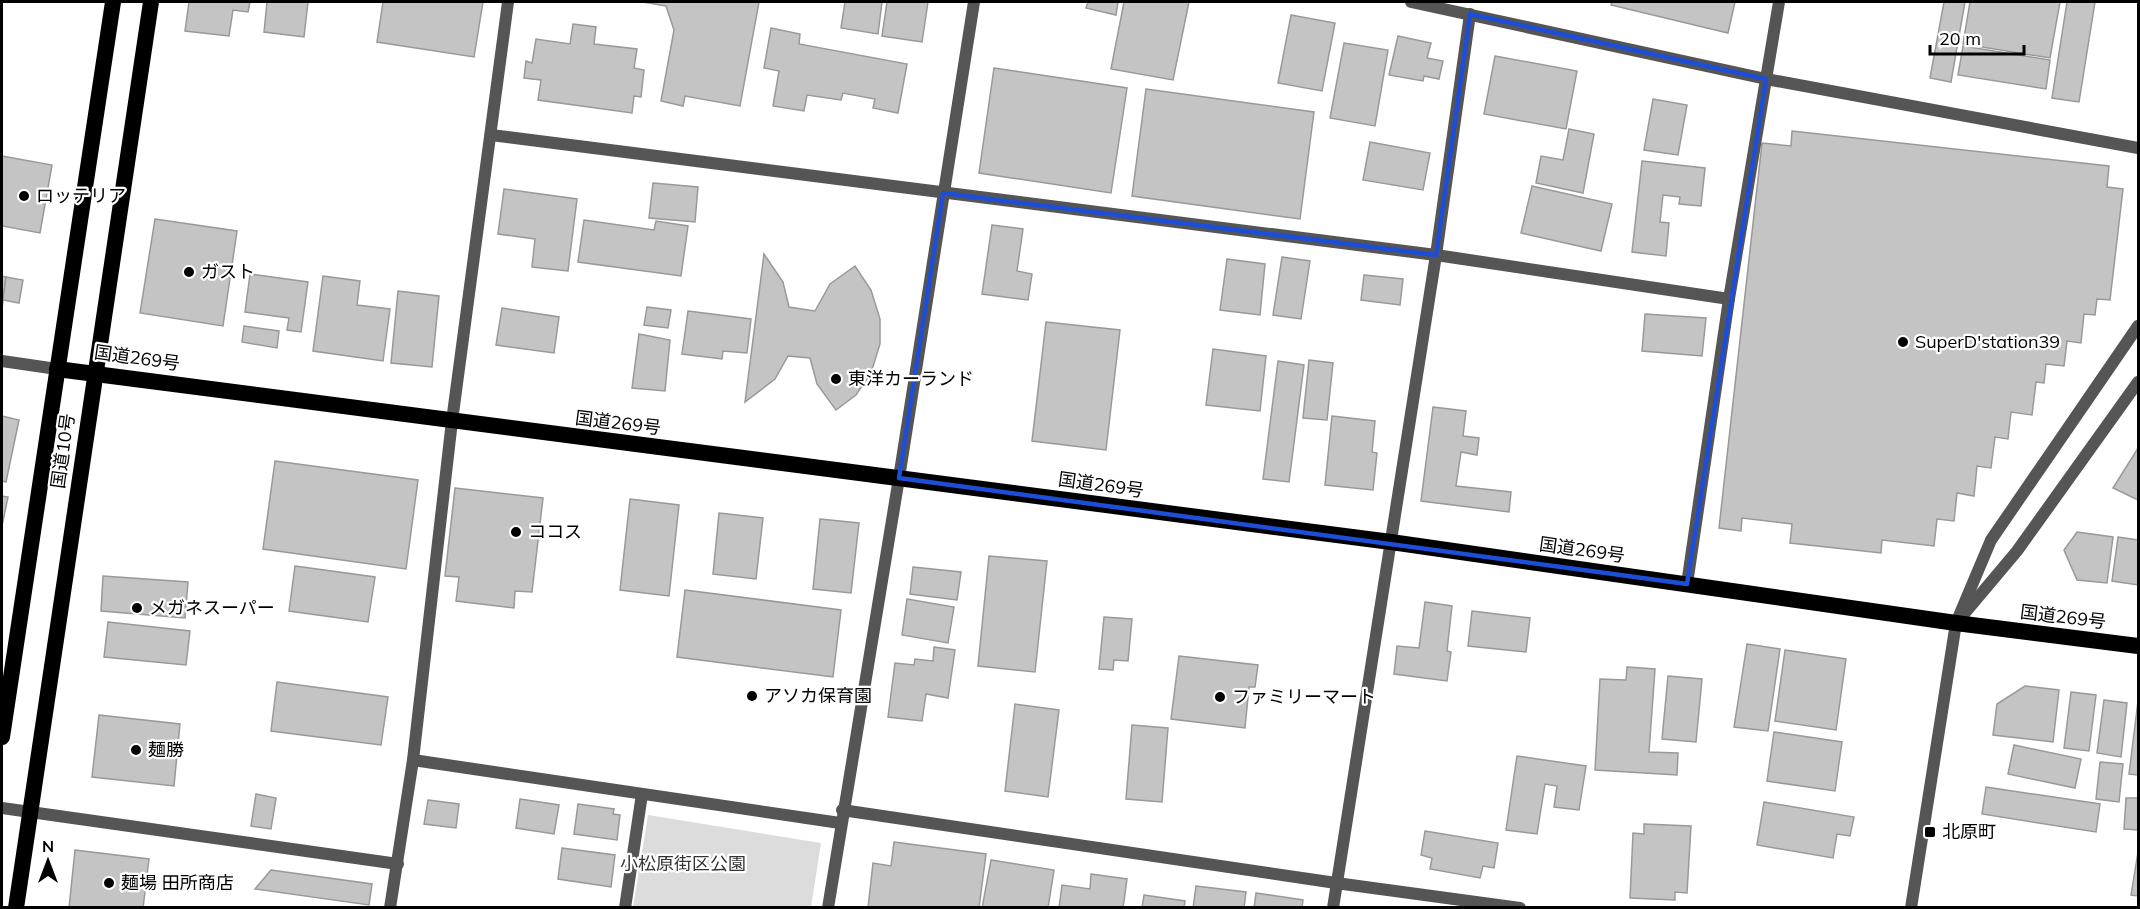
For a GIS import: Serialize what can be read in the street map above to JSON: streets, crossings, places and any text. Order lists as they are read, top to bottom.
{
  "streets": {
    "highway": ["国道269号", "国道10号"]
  },
  "crossings": [
    ["国道269号", "国道10号"]
  ],
  "parks": ["小松原街区公園"],
  "places": {
    "other": [
      "ロッテリア",
      "ガスト",
      "SuperD'station39",
      "東洋カーランド",
      "ココス",
      "メガネスーパー",
      "アソカ保育園",
      "ファミリーマート",
      "麺勝",
      "麺場 田所商店"
    ],
    "transit": ["北原町"]
  },
  "scale_bar": "20 m",
  "north": "top"
}
